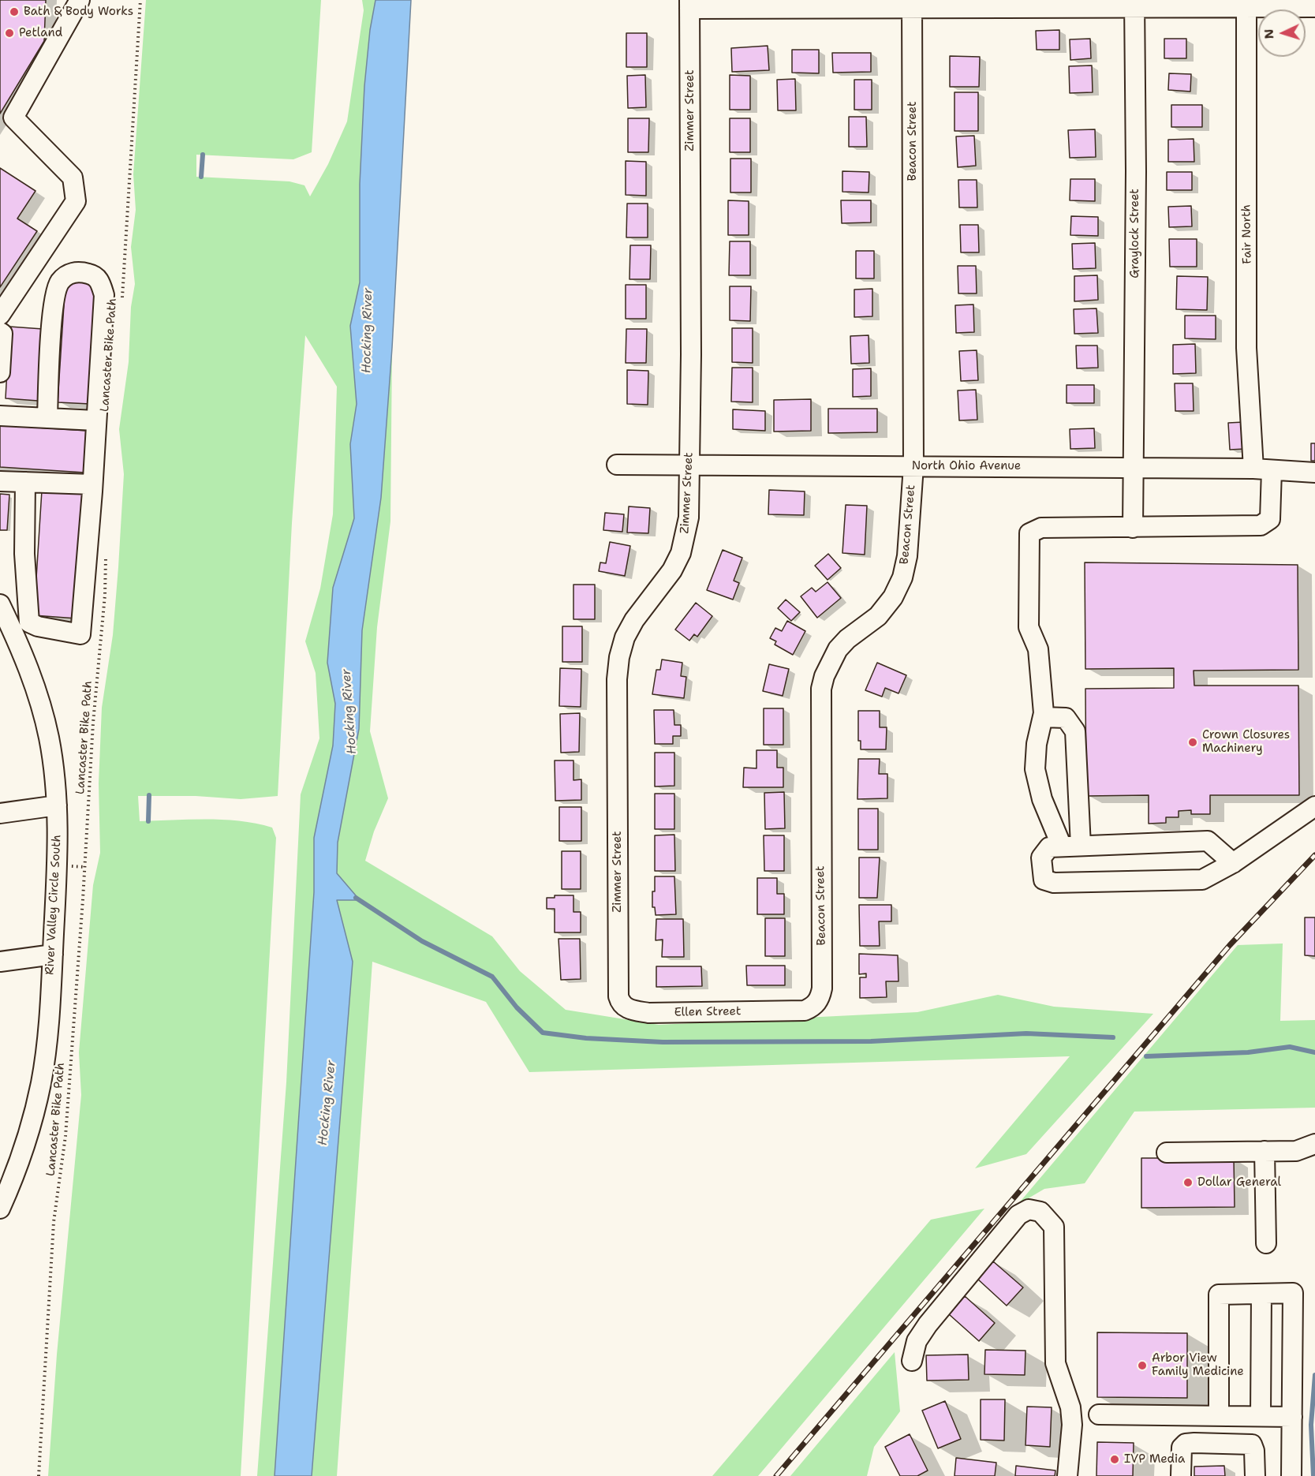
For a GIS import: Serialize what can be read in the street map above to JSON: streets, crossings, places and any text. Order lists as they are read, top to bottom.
{
  "streets": {
    "street": [
      "Zimmer Street",
      "Beacon Street",
      "Graylock Street",
      "Fair North",
      "North Ohio Avenue",
      "River Valley Circle South",
      "Ellen Street"
    ],
    "path": ["Lancaster Bike Path"]
  },
  "crossings": [
    ["Zimmer Street", "North Ohio Avenue"],
    ["Zimmer Street", "Ellen Street"],
    ["Beacon Street", "North Ohio Avenue"],
    ["Beacon Street", "Ellen Street"],
    ["Graylock Street", "Fair North"],
    ["Graylock Street", "North Ohio Avenue"],
    ["Fair North", "North Ohio Avenue"]
  ],
  "water": ["Hocking River"],
  "places": [
    "Bath & Body Works",
    "Petland",
    "Crown Closures Machinery",
    "Dollar General",
    "Arbor View Family Medicine",
    "IVP Media"
  ],
  "north": "left"
}
